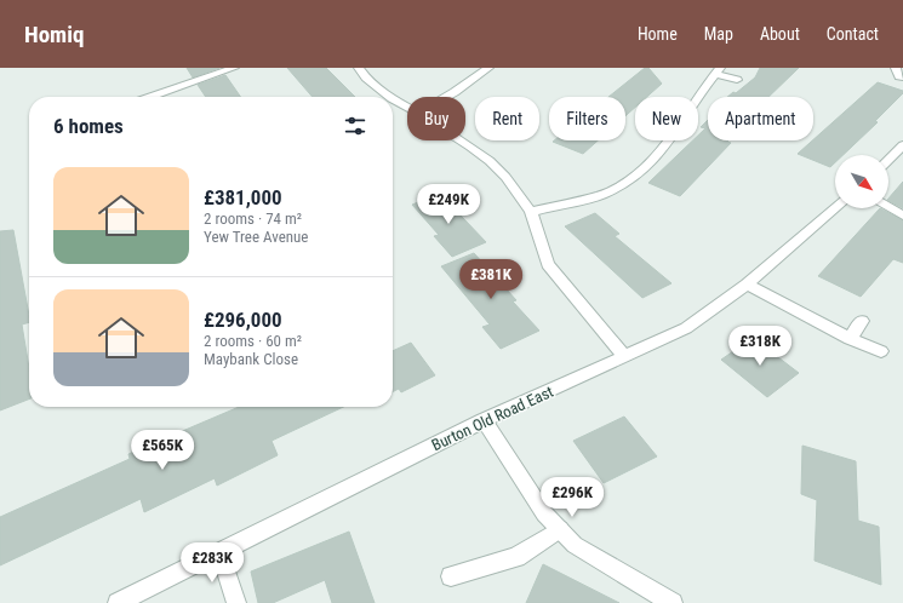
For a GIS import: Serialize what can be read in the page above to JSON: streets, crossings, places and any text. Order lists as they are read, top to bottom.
{
  "streets": {
    "street": ["Burton Old Road East"]
  },
  "north": "bottom right",
  "page": {
    "header": "Homiq",
    "nav": [
      "Home",
      "Map",
      "About",
      "Contact"
    ],
    "chip": [
      "Buy",
      "Rent",
      "Filters",
      "New",
      "Apartment"
    ],
    "heading": "6 homes",
    "list": [
      {
        "name": "£381,000",
        "note": "2 rooms · 74 m² · Yew Tree Avenue"
      },
      {
        "name": "£296,000",
        "note": "2 rooms · 60 m² · Maybank Close"
      }
    ],
    "price": [
      "£249K",
      "£381K",
      "£318K",
      "£565K",
      "£296K",
      "£283K"
    ]
  }
}
